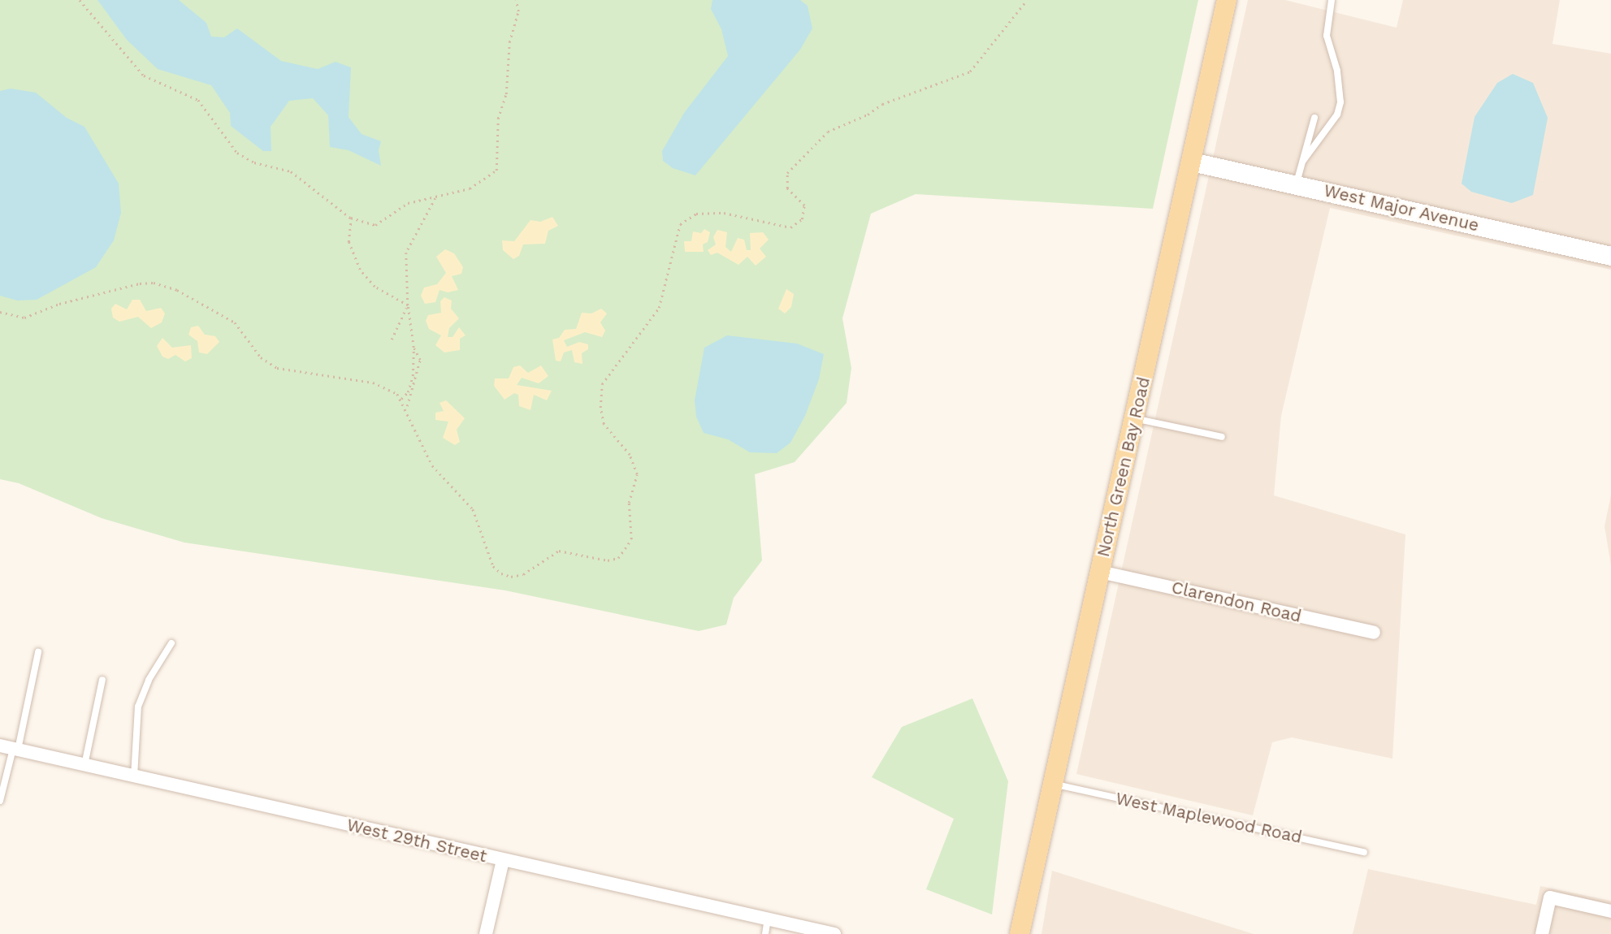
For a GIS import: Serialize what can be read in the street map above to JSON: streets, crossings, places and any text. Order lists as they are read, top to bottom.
{
  "streets": {
    "main road": ["North Green Bay Road"],
    "street": ["West Major Avenue", "Clarendon Road", "West 29th Street"],
    "lane": ["West Maplewood Road"]
  },
  "crossings": [
    ["West Major Avenue", "North Green Bay Road"],
    ["North Green Bay Road", "Clarendon Road"],
    ["North Green Bay Road", "West Maplewood Road"]
  ]
}
